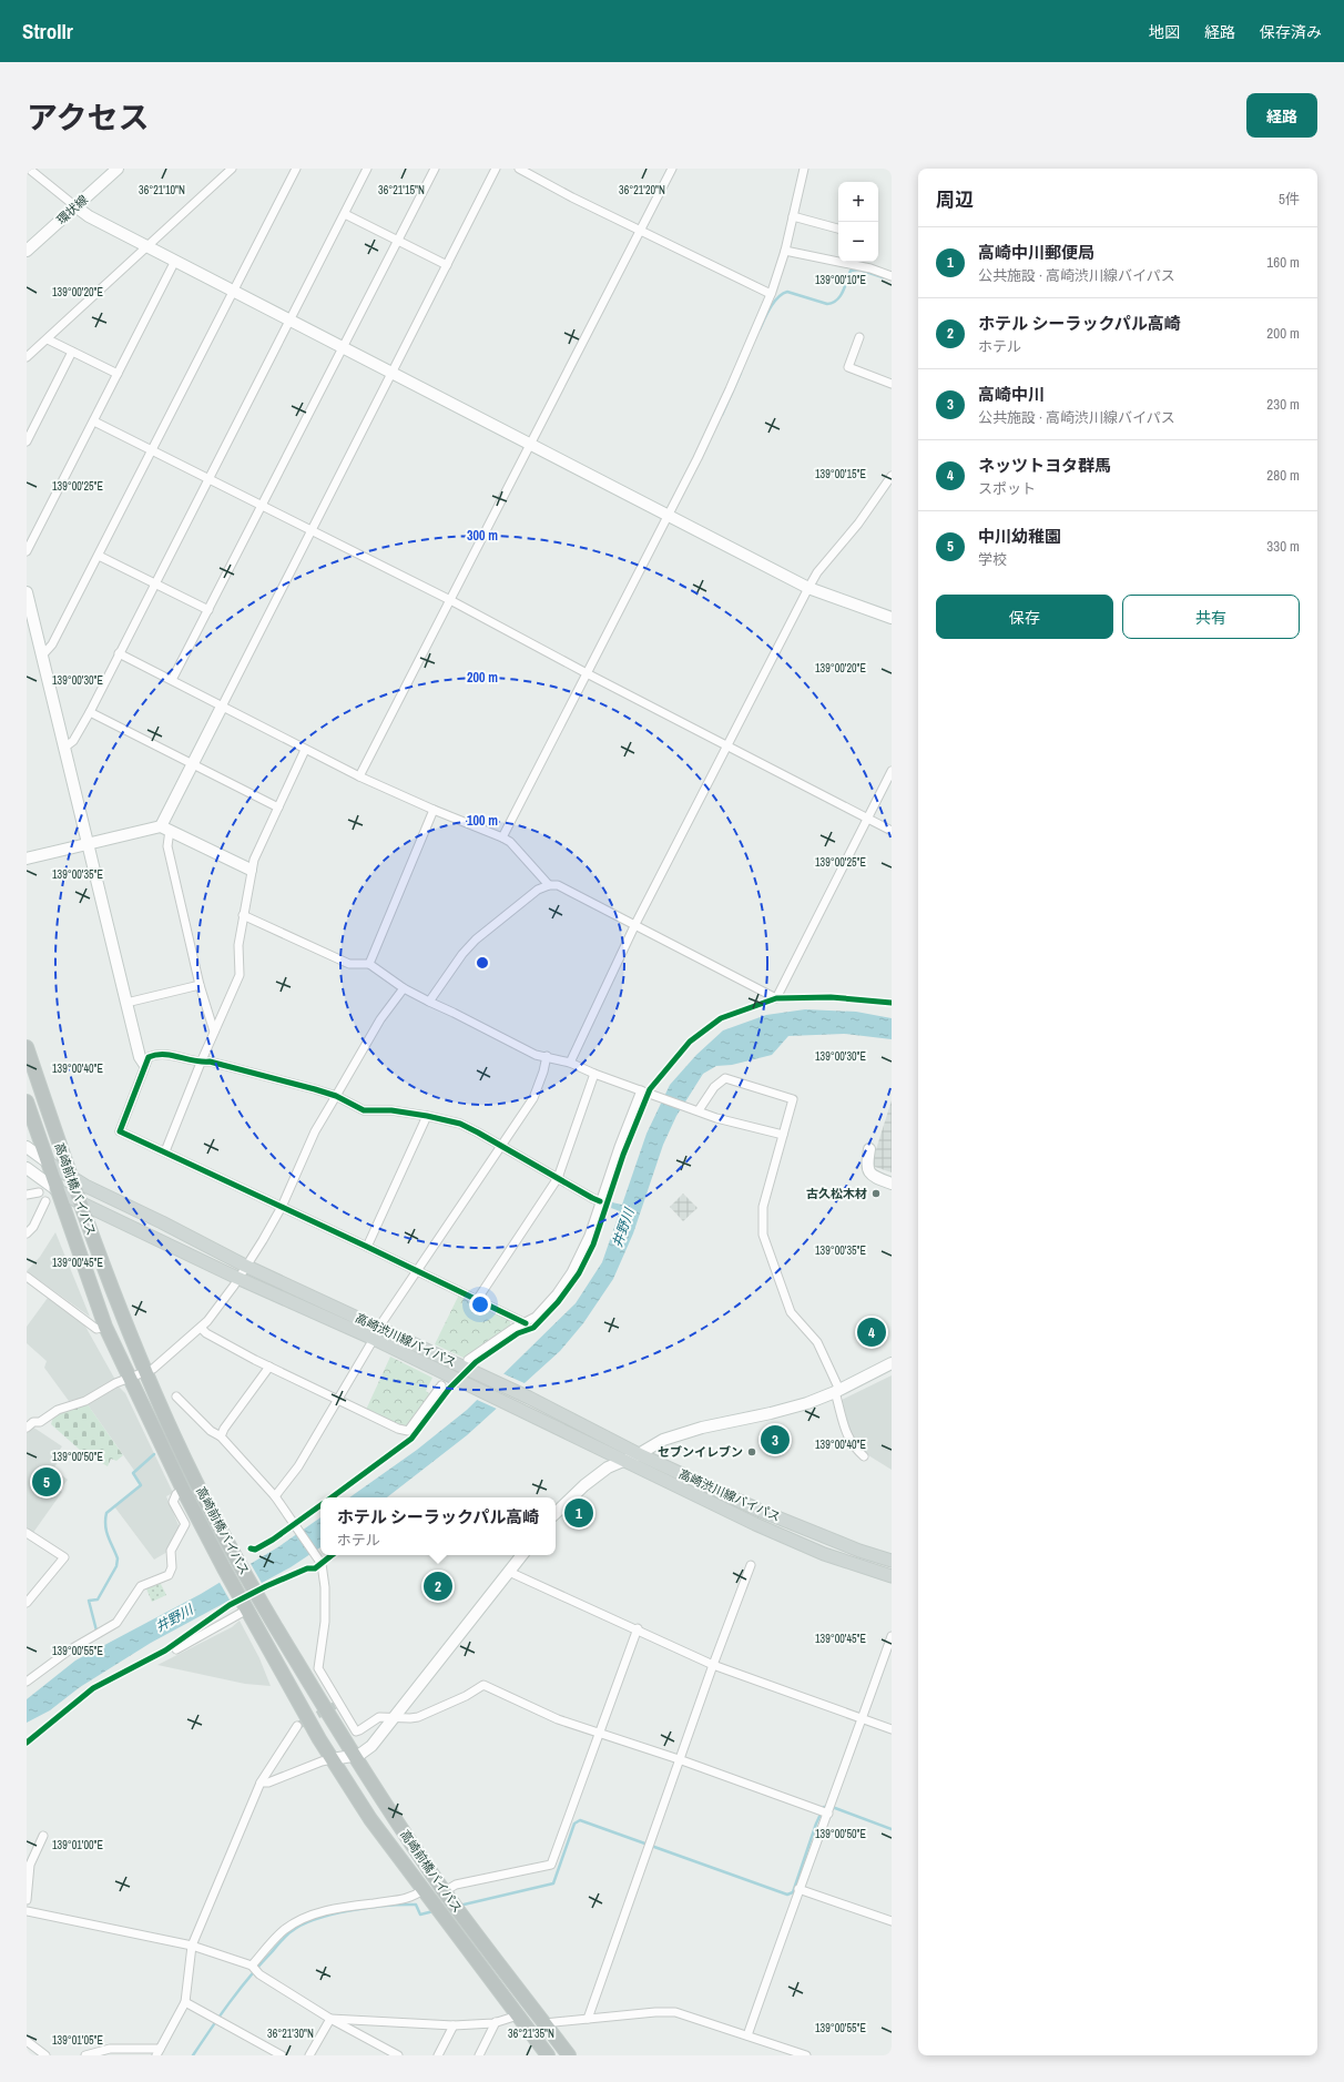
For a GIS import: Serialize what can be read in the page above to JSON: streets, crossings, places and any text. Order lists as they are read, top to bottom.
{
  "streets": {
    "highway": ["高崎前橋バイパス"],
    "main road": ["高崎渋川線バイパス"],
    "street": ["環状線"]
  },
  "crossings": [
    ["高崎前橋バイパス", "高崎渋川線バイパス"]
  ],
  "water": ["井野川"],
  "places": ["古久松木材", "セブンイレブン"],
  "page": {
    "header": "Strollr",
    "nav": ["地図", "経路", "保存済み"],
    "title": "アクセス",
    "buttons": [
      "経路",
      ["保存", "共有"]
    ],
    "heading": ["周辺", "5件"],
    "map_buttons": ["+", "−"],
    "list": [
      {
        "mark": "1",
        "name": "高崎中川郵便局",
        "note": "公共施設 · 高崎渋川線バイパス",
        "value": "160 m"
      },
      {
        "mark": "2",
        "name": "ホテル シーラックパル高崎",
        "note": "ホテル",
        "value": "200 m"
      },
      {
        "mark": "3",
        "name": "高崎中川",
        "note": "公共施設 · 高崎渋川線バイパス",
        "value": "230 m"
      },
      {
        "mark": "4",
        "name": "ネッツトヨタ群馬",
        "note": "スポット",
        "value": "280 m"
      },
      {
        "mark": "5",
        "name": "中川幼稚園",
        "note": "学校",
        "value": "330 m"
      }
    ],
    "pins": [
      "4",
      "3",
      "5",
      "1",
      "2"
    ],
    "popup": ["ホテル シーラックパル高崎", "ホテル"]
  },
  "coordinates": [
    "36°21'10\"N",
    "36°21'15\"N",
    "36°21'20\"N",
    "139°00'10\"E",
    "139°00'20\"E",
    "139°00'15\"E",
    "139°00'25\"E",
    "139°00'30\"E",
    "139°00'35\"E",
    "139°00'40\"E",
    "139°00'45\"E",
    "139°00'50\"E",
    "139°00'55\"E",
    "139°01'00\"E",
    "36°21'30\"N",
    "36°21'35\"N",
    "139°01'05\"E"
  ],
  "rings": ["300 m", "200 m", "100 m"]
}
